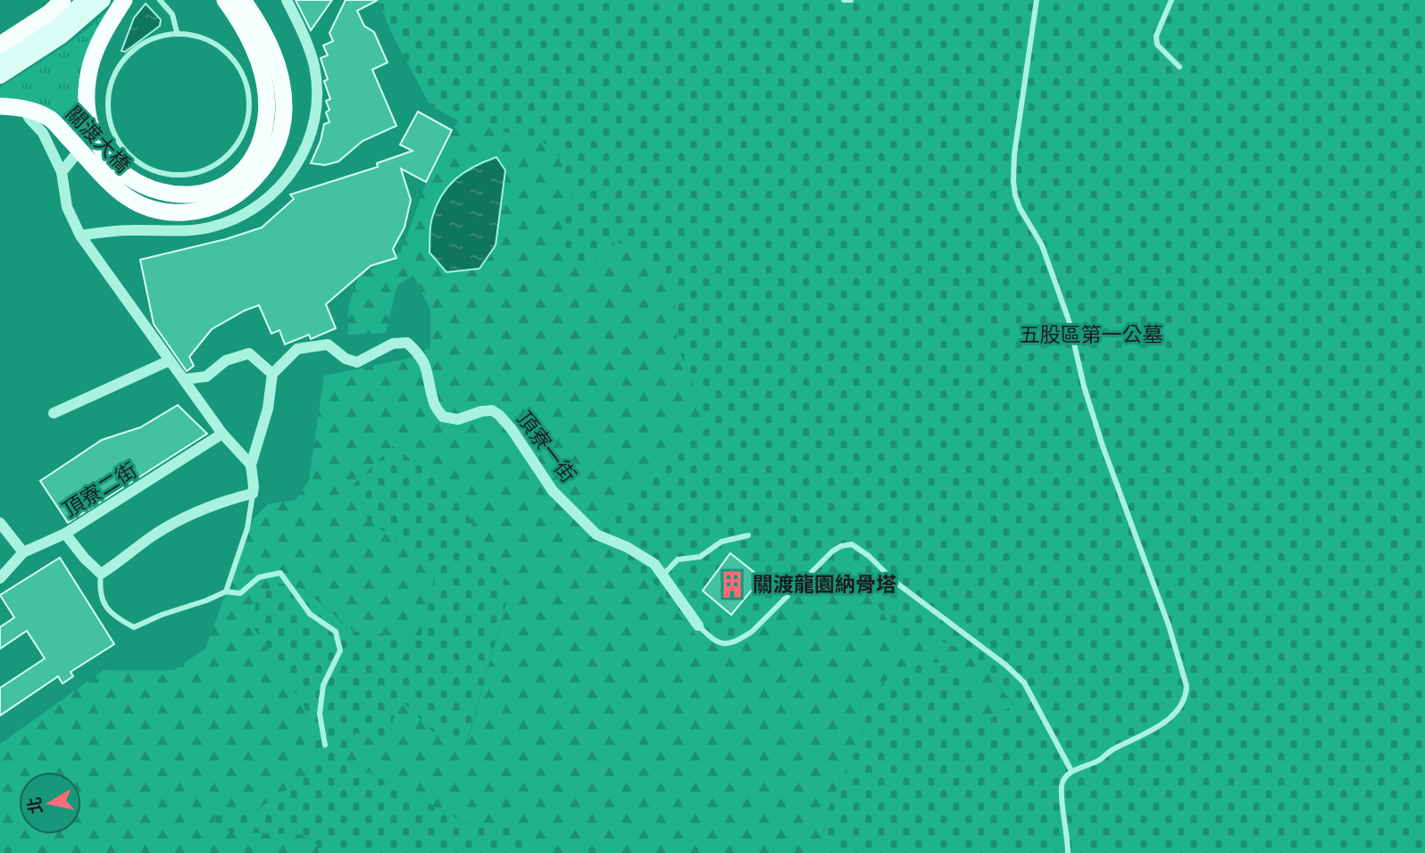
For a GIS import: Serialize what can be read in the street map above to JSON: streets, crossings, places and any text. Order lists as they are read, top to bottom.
{
  "streets": {
    "main road": ["關渡大橋"],
    "street": ["頂寮一街", "頂寮二街"]
  },
  "parks": ["五股區第一公墓"],
  "places": {
    "building": ["關渡龍園納骨塔"]
  },
  "north": "left"
}
